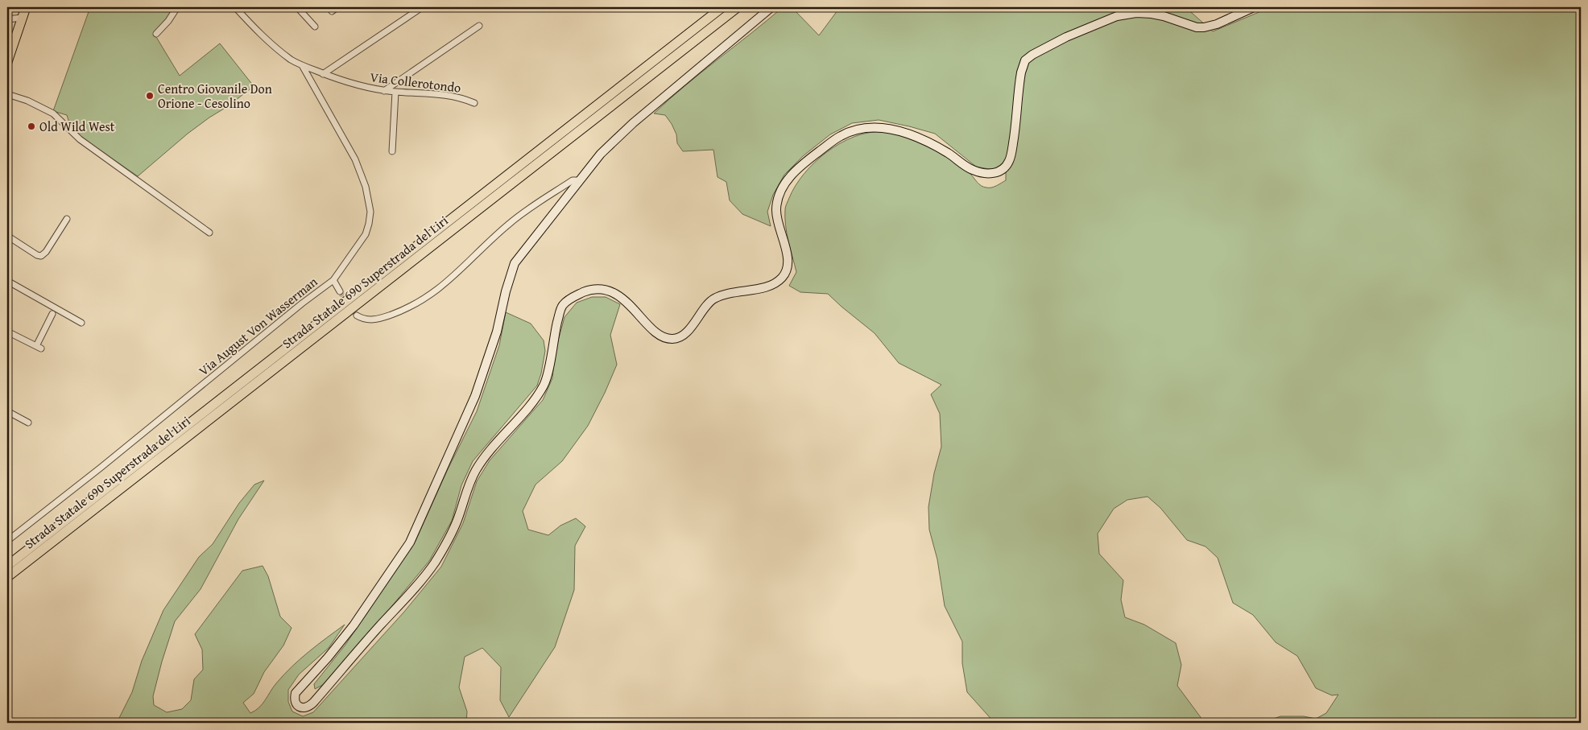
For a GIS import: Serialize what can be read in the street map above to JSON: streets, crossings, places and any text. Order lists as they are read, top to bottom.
{
  "streets": {
    "main road": ["Strada Statale 690 Superstrada del Liri"],
    "street": ["Via Collerotondo", "Via August Von Wasserman"]
  },
  "crossings": [
    ["Via Collerotondo", "Via August Von Wasserman"]
  ],
  "places": ["Centro Giovanile Don Orione - Cesolino", "Old Wild West"]
}
